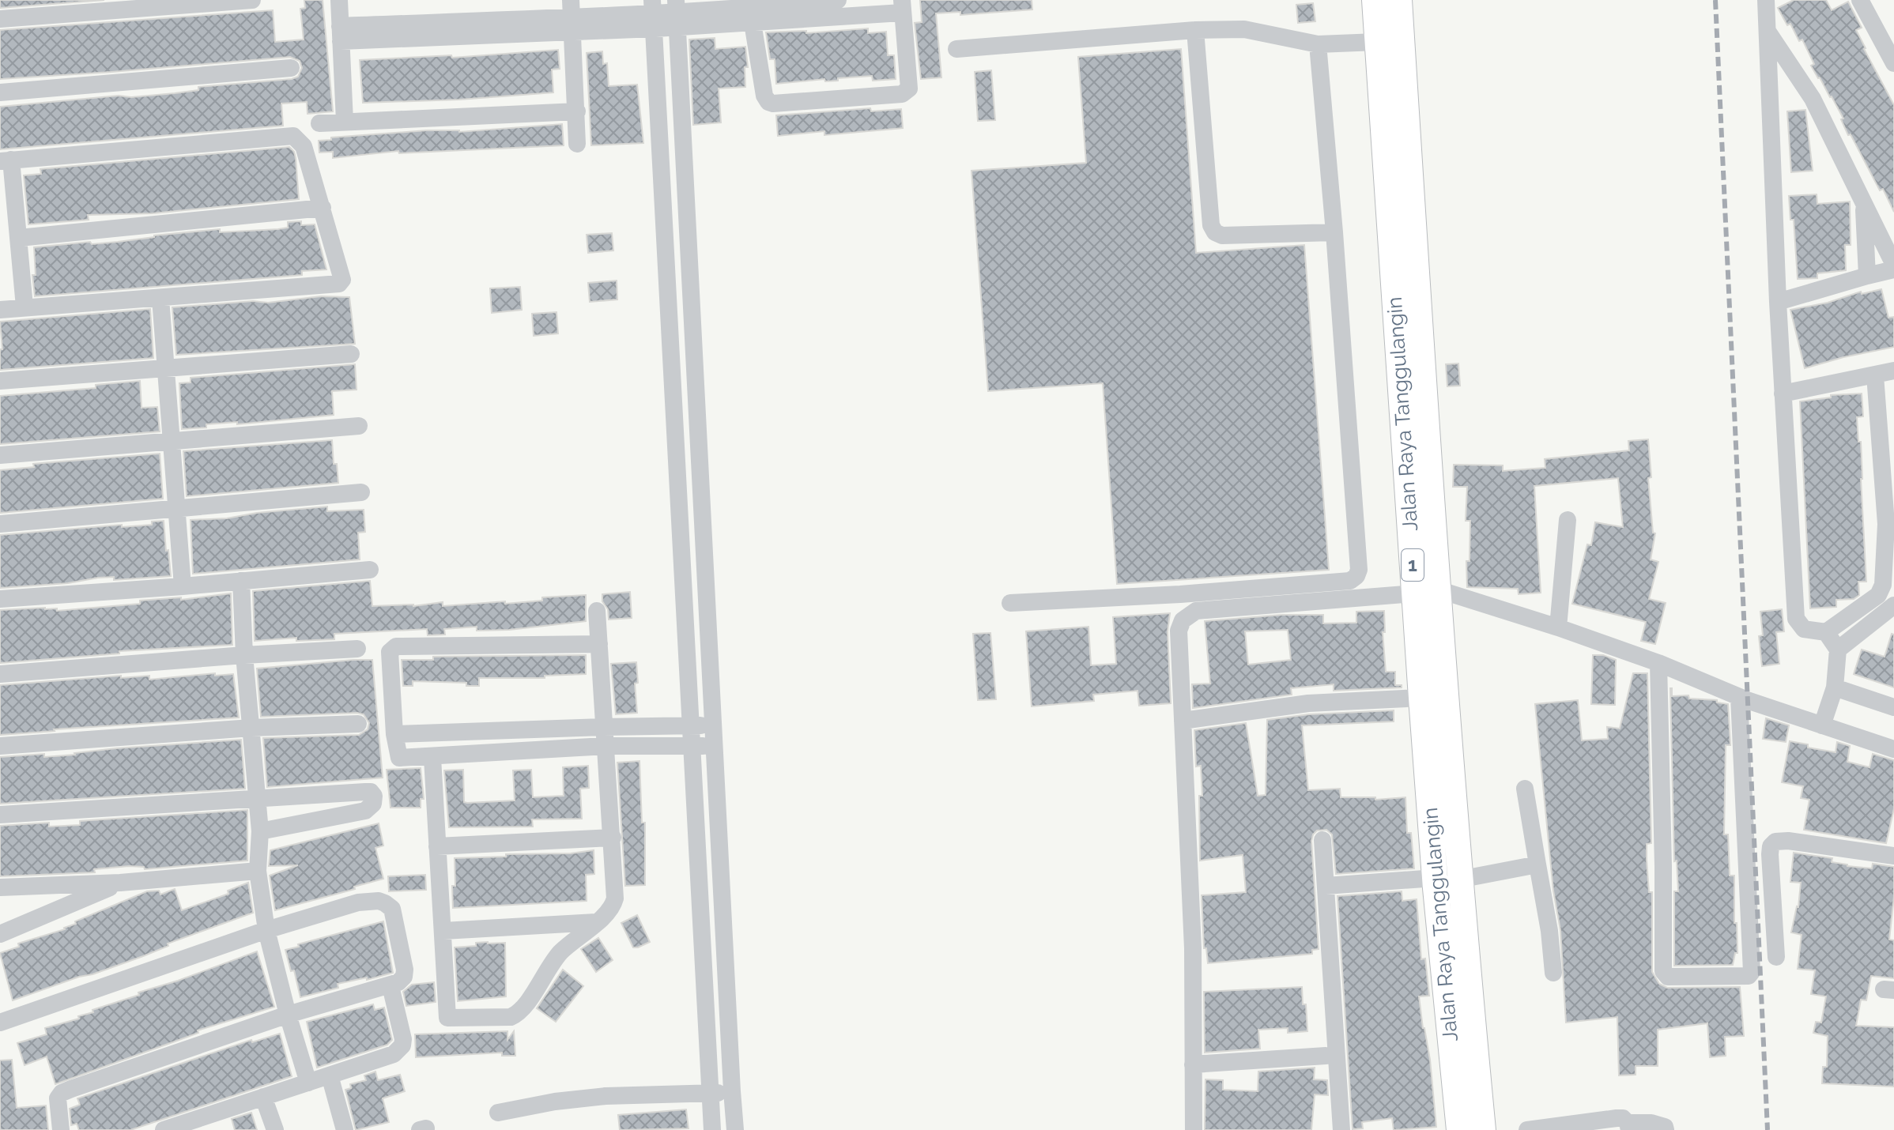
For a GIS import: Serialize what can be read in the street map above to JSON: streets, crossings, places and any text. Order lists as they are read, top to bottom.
{
  "streets": {
    "highway": ["Jalan Raya Tanggulangin", "1"]
  }
}
